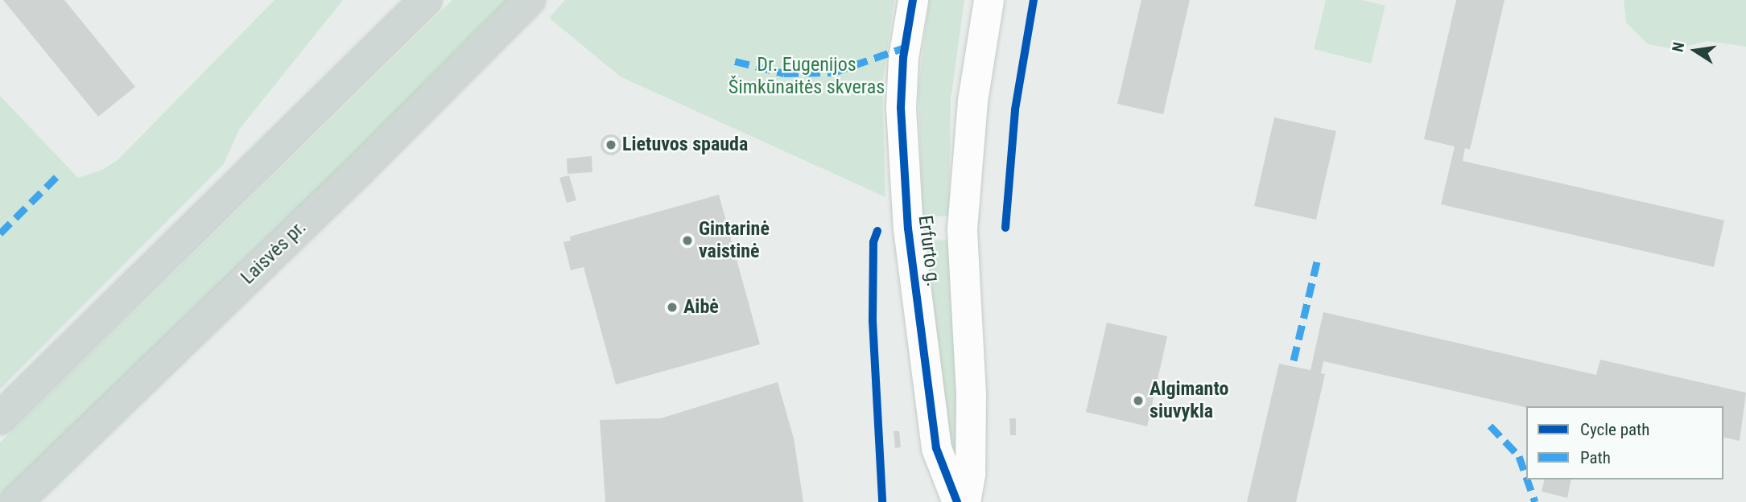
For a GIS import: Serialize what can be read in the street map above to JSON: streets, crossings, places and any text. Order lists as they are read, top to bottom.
{
  "streets": {
    "main road": ["Laisvės pr."],
    "street": ["Erfurto g."]
  },
  "parks": ["Dr. Eugenijos Šimkūnaitės skveras"],
  "places": [
    "Lietuvos spauda",
    "Gintarinė vaistinė",
    "Aibė",
    "Algimanto siuvykla"
  ],
  "legend": ["Cycle path", "Path"],
  "north": "left"
}
